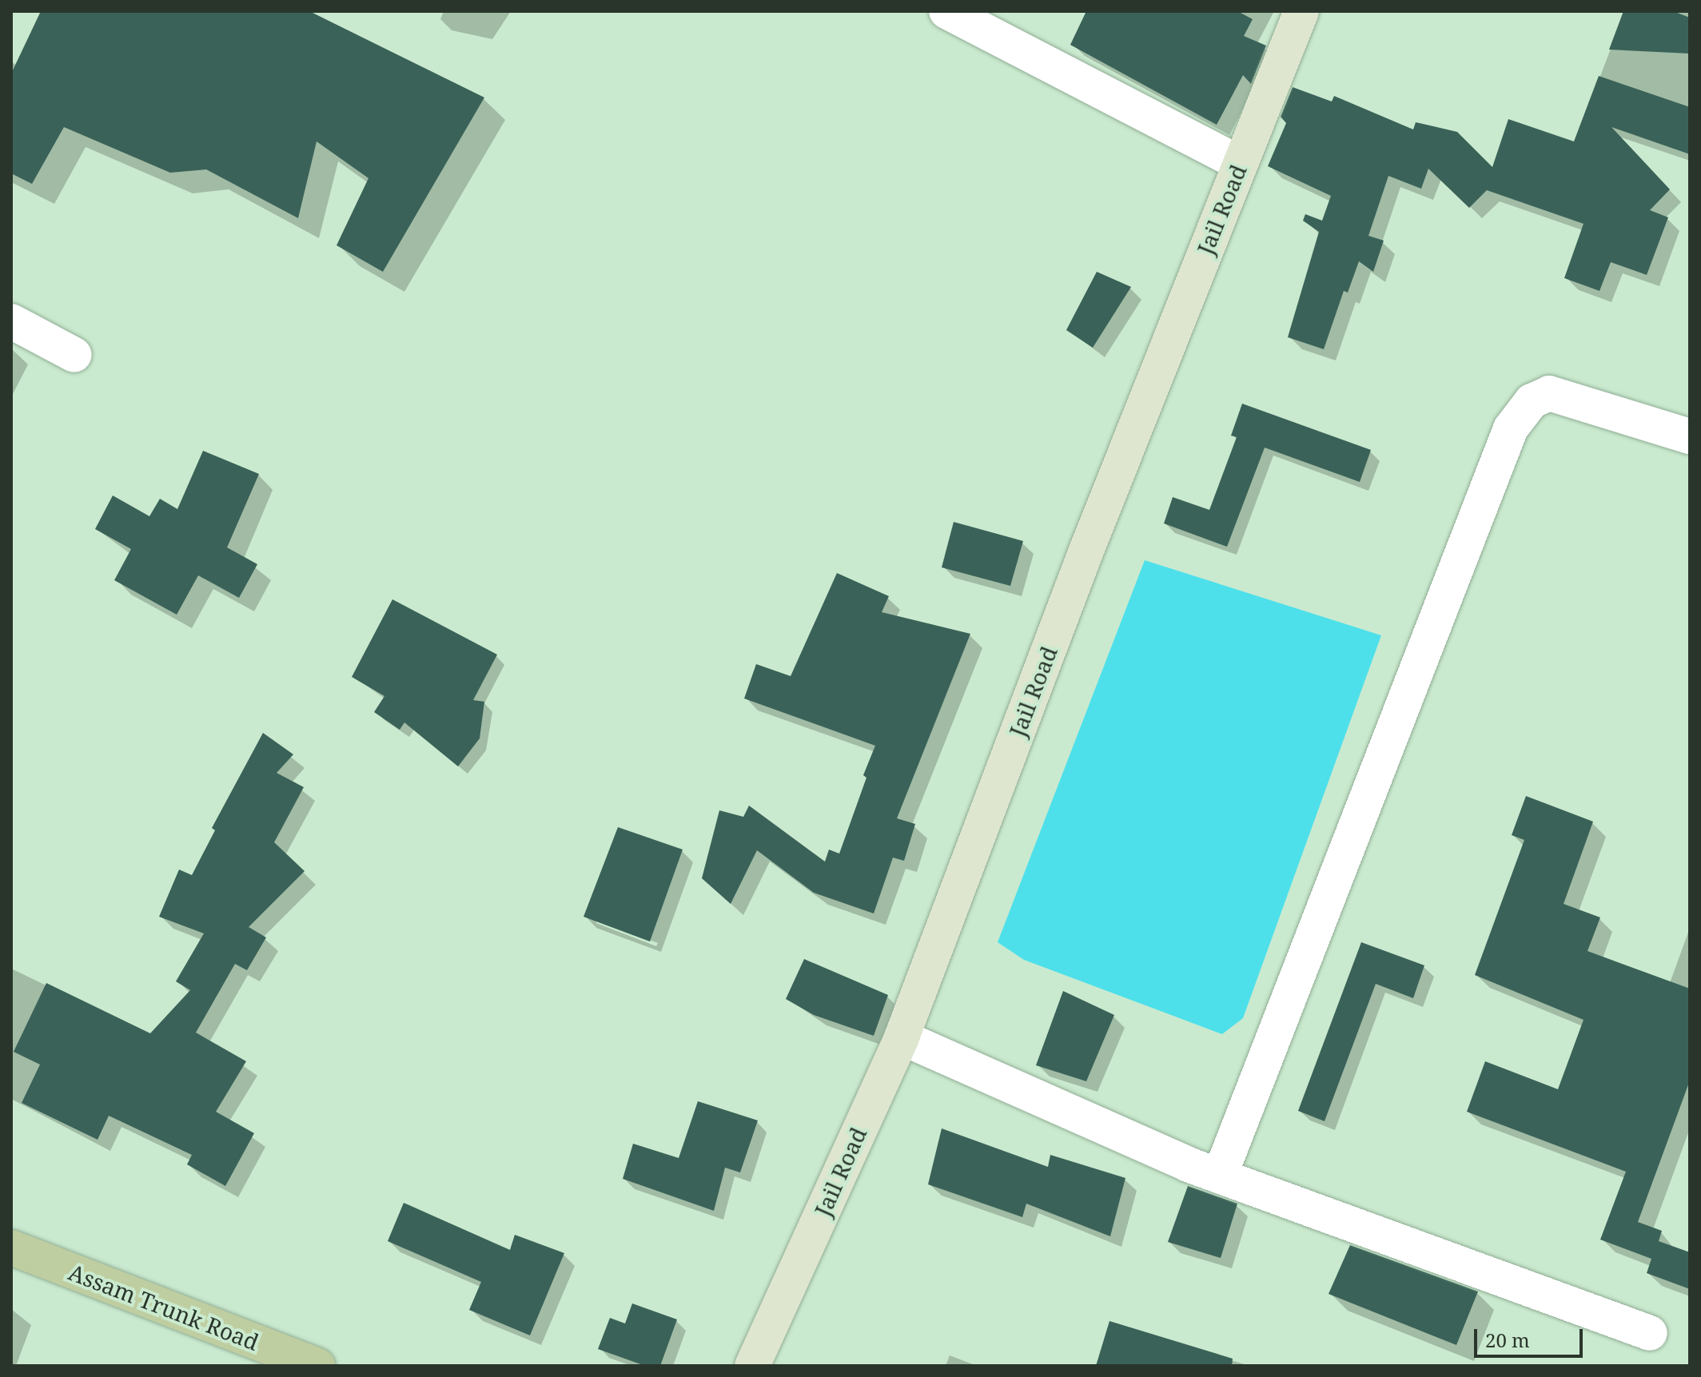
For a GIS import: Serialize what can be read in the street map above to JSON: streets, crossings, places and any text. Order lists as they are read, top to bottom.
{
  "streets": {
    "main road": ["Assam Trunk Road"],
    "street": ["Jail Road"]
  },
  "scale_bar": "20 m"
}
